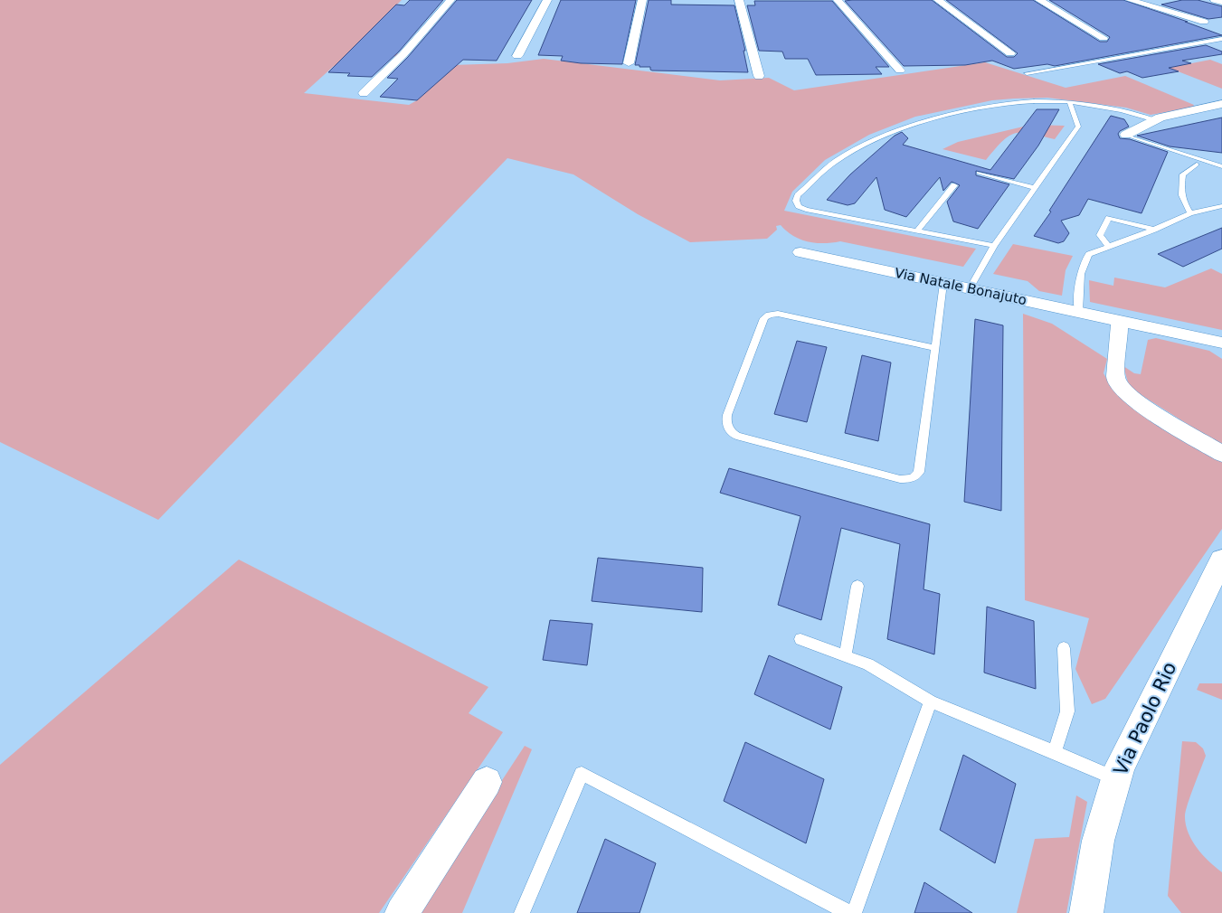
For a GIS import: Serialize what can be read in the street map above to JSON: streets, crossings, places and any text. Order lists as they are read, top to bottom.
{
  "streets": {
    "street": ["Via Natale Bonajuto", "Via Paolo Rio"]
  }
}
